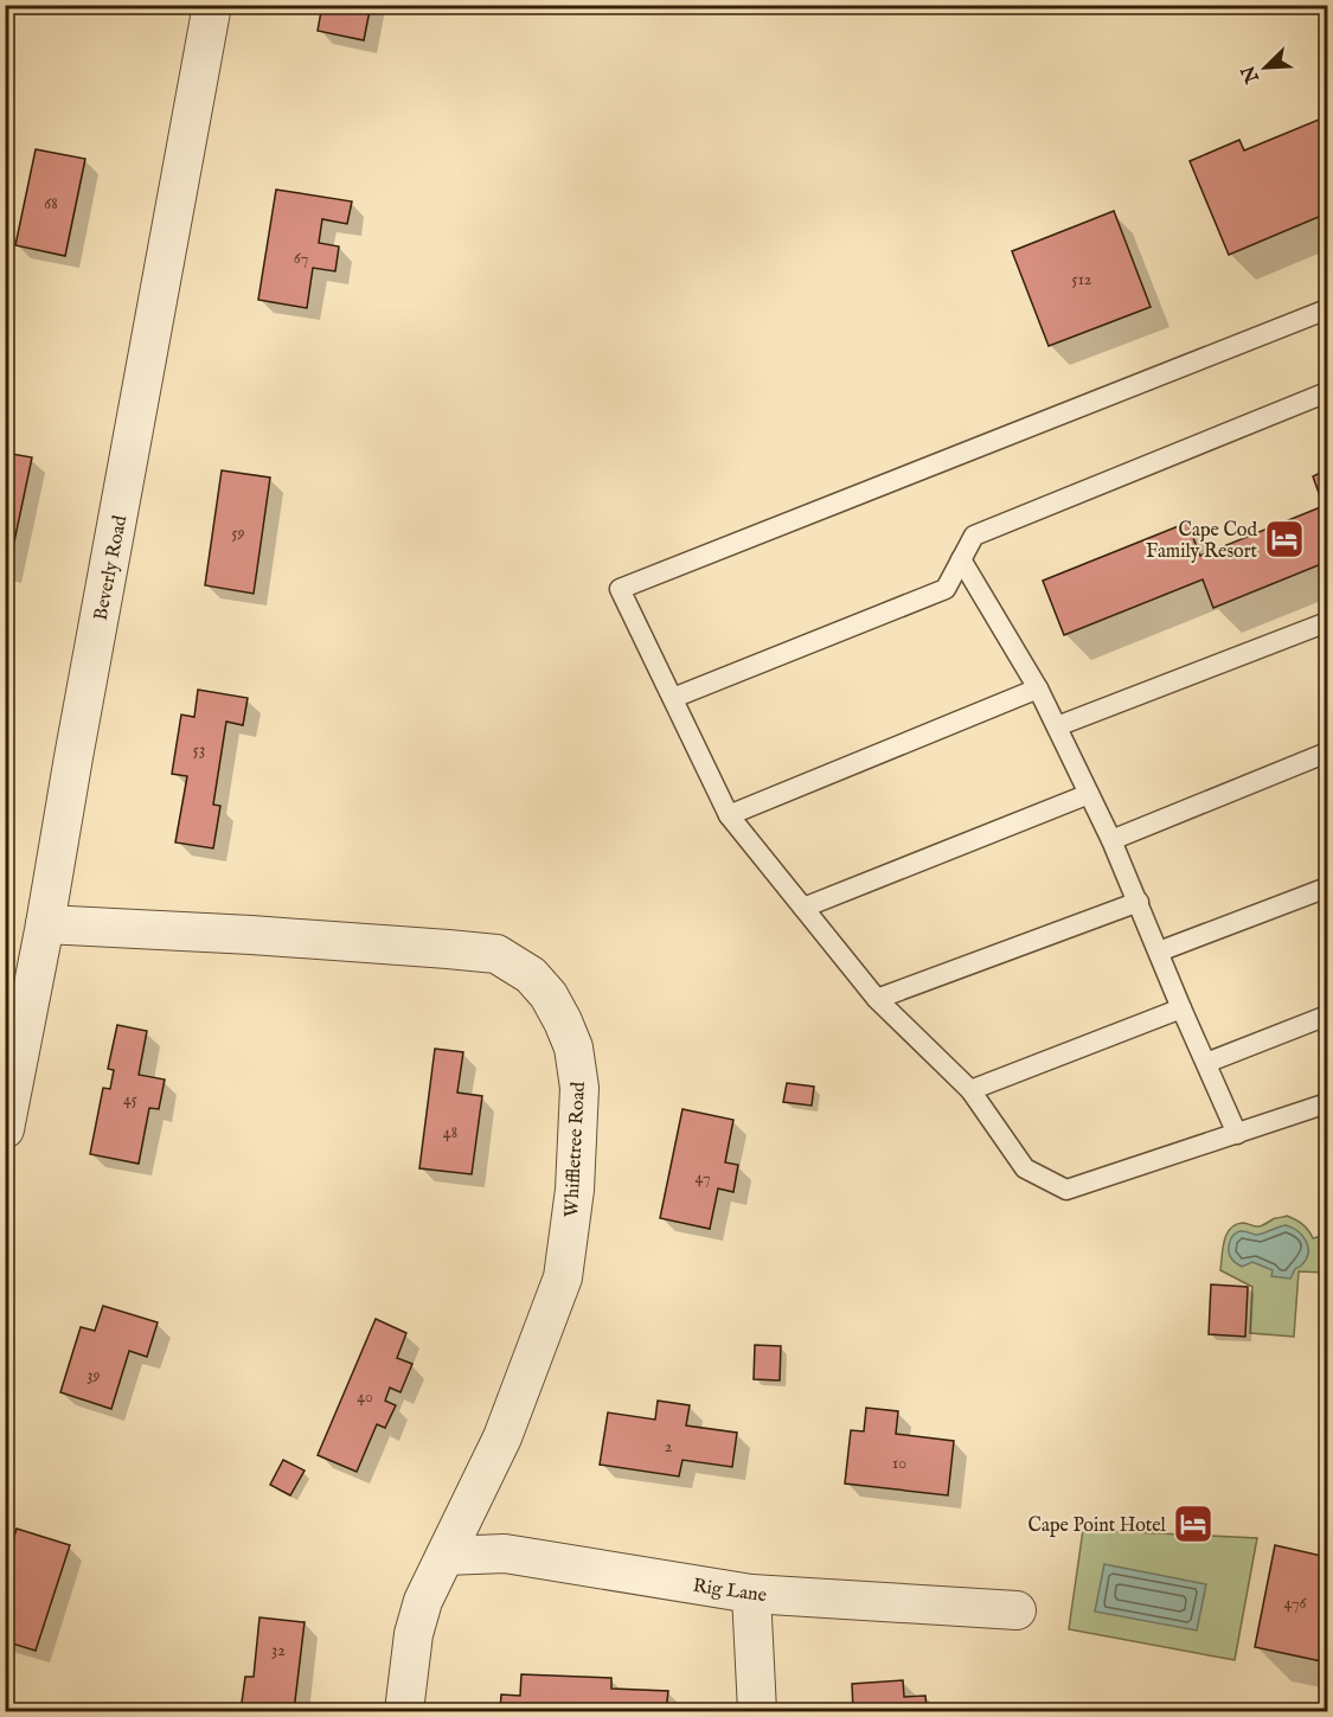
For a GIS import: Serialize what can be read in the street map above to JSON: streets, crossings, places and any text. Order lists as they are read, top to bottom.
{
  "streets": {
    "street": ["Beverly Road", "Whiffletree Road", "Rig Lane"]
  },
  "crossings": [
    ["Beverly Road", "Whiffletree Road"],
    ["Whiffletree Road", "Rig Lane"]
  ],
  "places": {
    "hotel": ["Cape Cod Family Resort", "Cape Point Hotel"]
  },
  "house_numbers": [
    "68",
    "67",
    "512",
    "59",
    "53",
    "45",
    "48",
    "47",
    "39",
    "40",
    "2",
    "10",
    "476",
    "32"
  ],
  "north": "bottom left"
}
